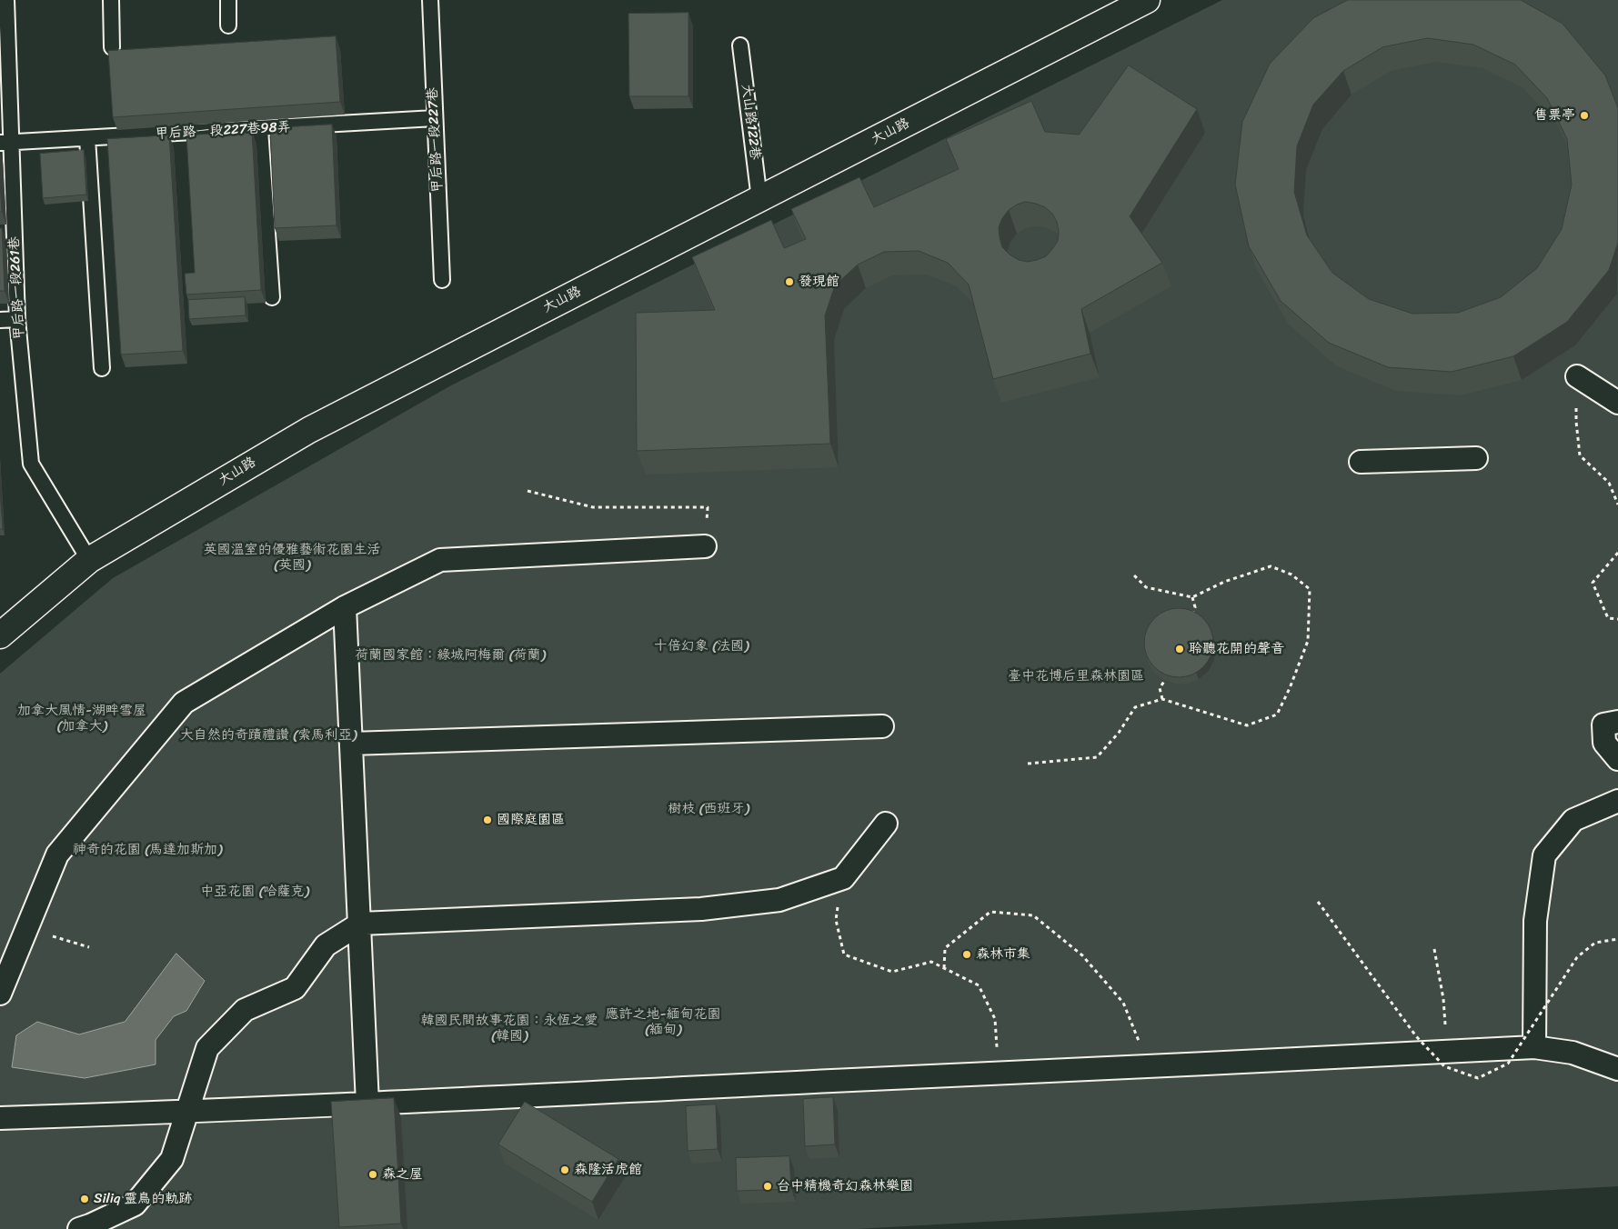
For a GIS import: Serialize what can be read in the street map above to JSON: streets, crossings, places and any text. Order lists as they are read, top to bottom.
{
  "streets": {
    "street": ["大山路"],
    "lane": [
      "大山路122巷",
      "甲后路一段227巷98弄",
      "甲后路一段227巷",
      "甲后路一段261巷"
    ]
  },
  "crossings": [
    ["大山路122巷", "大山路"],
    ["甲后路一段227巷98弄", "甲后路一段227巷"],
    ["甲后路一段227巷98弄", "甲后路一段261巷"],
    ["大山路", "甲后路一段261巷"]
  ],
  "parks": [
    "英國溫室的優雅藝術花園生活 (英國)",
    "十倍幻象 (法國)",
    "荷蘭國家館：綠城阿梅爾 (荷蘭)",
    "臺中花博后里森林園區",
    "加拿大風情-湖畔雪屋 (加拿大)",
    "大自然的奇蹟禮讚 (索馬利亞)",
    "樹枝 (西班牙)",
    "神奇的花園 (馬達加斯加)",
    "中亞花園 (哈薩克)",
    "應許之地-緬甸花園 (緬甸)",
    "韓國民間故事花園：永恆之愛 (韓國)"
  ],
  "places": [
    "售票亭",
    "發現館",
    "聆聽花開的聲音",
    "國際庭園區",
    "森林市集",
    "森隆活虎館",
    "森之屋",
    "台中精機奇幻森林樂園",
    "Siliq 靈鳥的軌跡"
  ]
}
